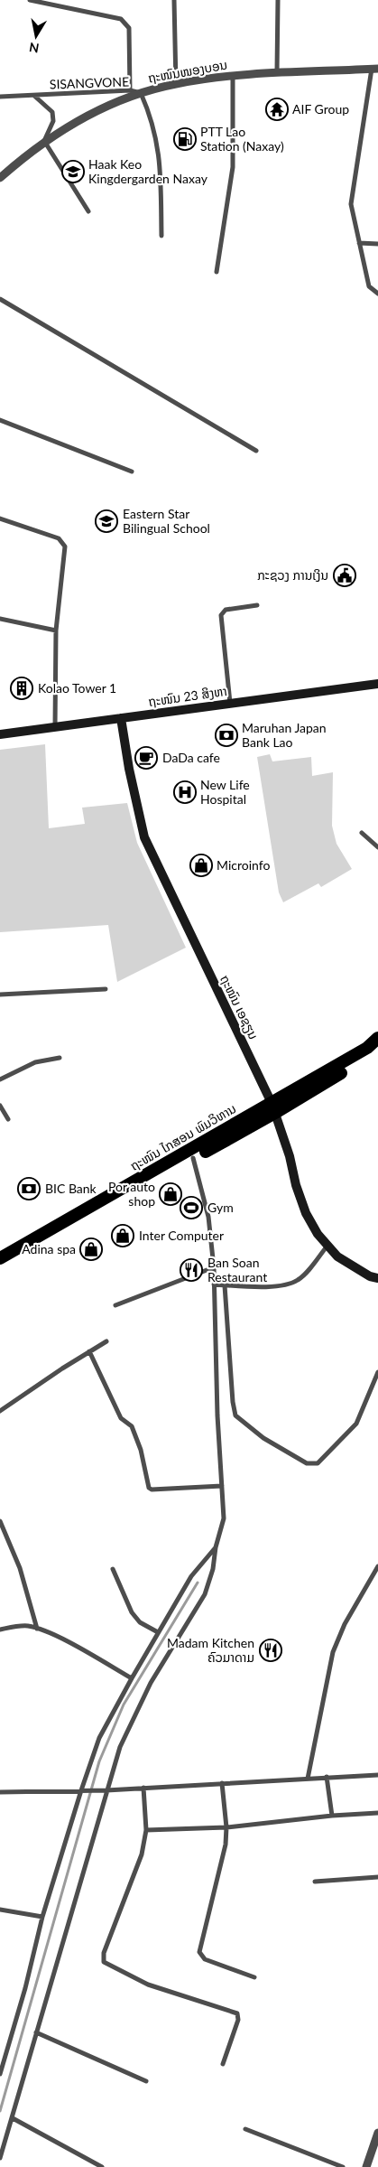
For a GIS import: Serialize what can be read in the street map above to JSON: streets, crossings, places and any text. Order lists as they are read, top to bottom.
{
  "streets": {
    "highway": ["ຖະໜົນ ໄກສອນ ພົມວິຫານ"],
    "main road": ["ຖະໜົນ 23 ສິງຫາ", "ຖະໜົນ ເອຊຽນ"],
    "street": ["ຖະໜົນໜອງບອນ", "SISANGVONE"]
  },
  "crossings": [
    ["ຖະໜົນໜອງບອນ", "SISANGVONE"],
    ["ຖະໜົນ 23 ສິງຫາ", "ຖະໜົນ ເອຊຽນ"],
    ["ຖະໜົນ ເອຊຽນ", "ຖະໜົນ ໄກສອນ ພົມວິຫານ"]
  ],
  "places": {
    "temple": ["AIF Group"],
    "fuel station": ["PTT Lao Station (Naxay)"],
    "school or university": ["Haak Keo Kingdergarden Naxay", "Eastern Star Bilingual School"],
    "public building": ["ກະຊວງ ການເງິນ"],
    "building": ["Kolao Tower 1"],
    "bank": ["Maruhan Japan Bank Lao", "BIC Bank"],
    "cafe": ["DaDa cafe"],
    "hospital": ["New Life Hospital"],
    "shop": [
      "Microinfo",
      "Por auto shop",
      "Inter Computer",
      "Adina spa"
    ],
    "sports": ["Gym"],
    "restaurant": ["Ban Soan Restaurant", "Madam Kitchen ຄົວມາດາມ"]
  },
  "north": "bottom"
}
